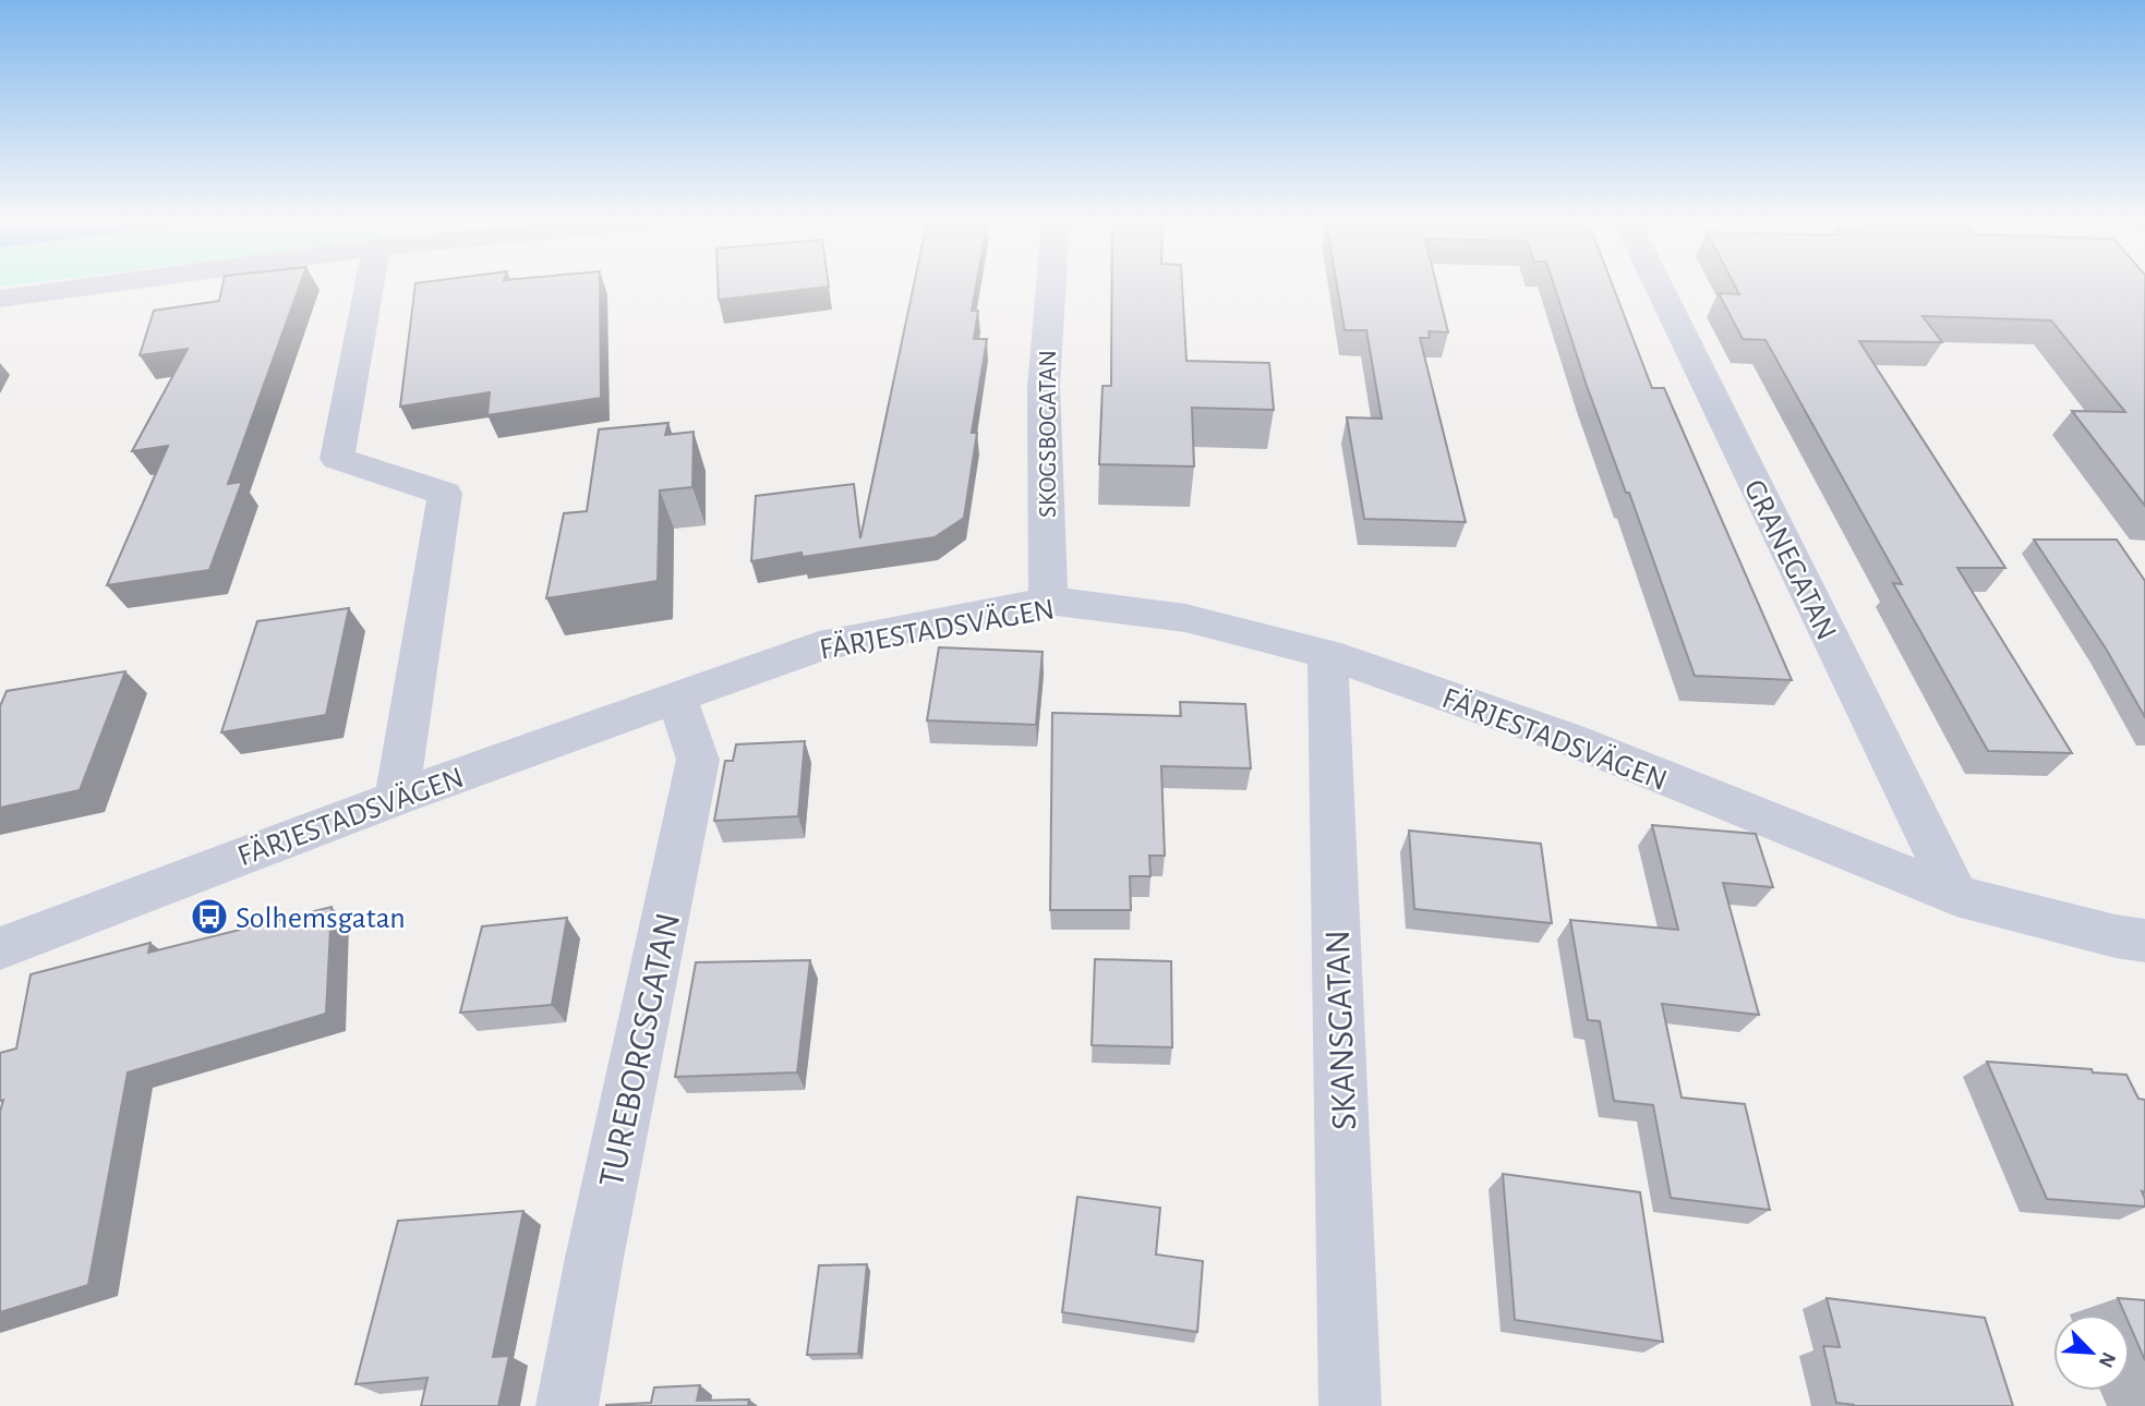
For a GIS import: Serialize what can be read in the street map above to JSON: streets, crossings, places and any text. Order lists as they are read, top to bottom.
{
  "streets": {
    "street": [
      "SKOGSBOGATAN",
      "GRANEGATAN",
      "FÄRJESTADSVÄGEN",
      "SKANSGATAN",
      "TUREBORGSGATAN"
    ]
  },
  "crossings": [
    ["SKOGSBOGATAN", "FÄRJESTADSVÄGEN"],
    ["GRANEGATAN", "FÄRJESTADSVÄGEN"],
    ["FÄRJESTADSVÄGEN", "SKANSGATAN"],
    ["FÄRJESTADSVÄGEN", "TUREBORGSGATAN"]
  ],
  "places": {
    "bus stop": ["Solhemsgatan"]
  },
  "north": "bottom right"
}
